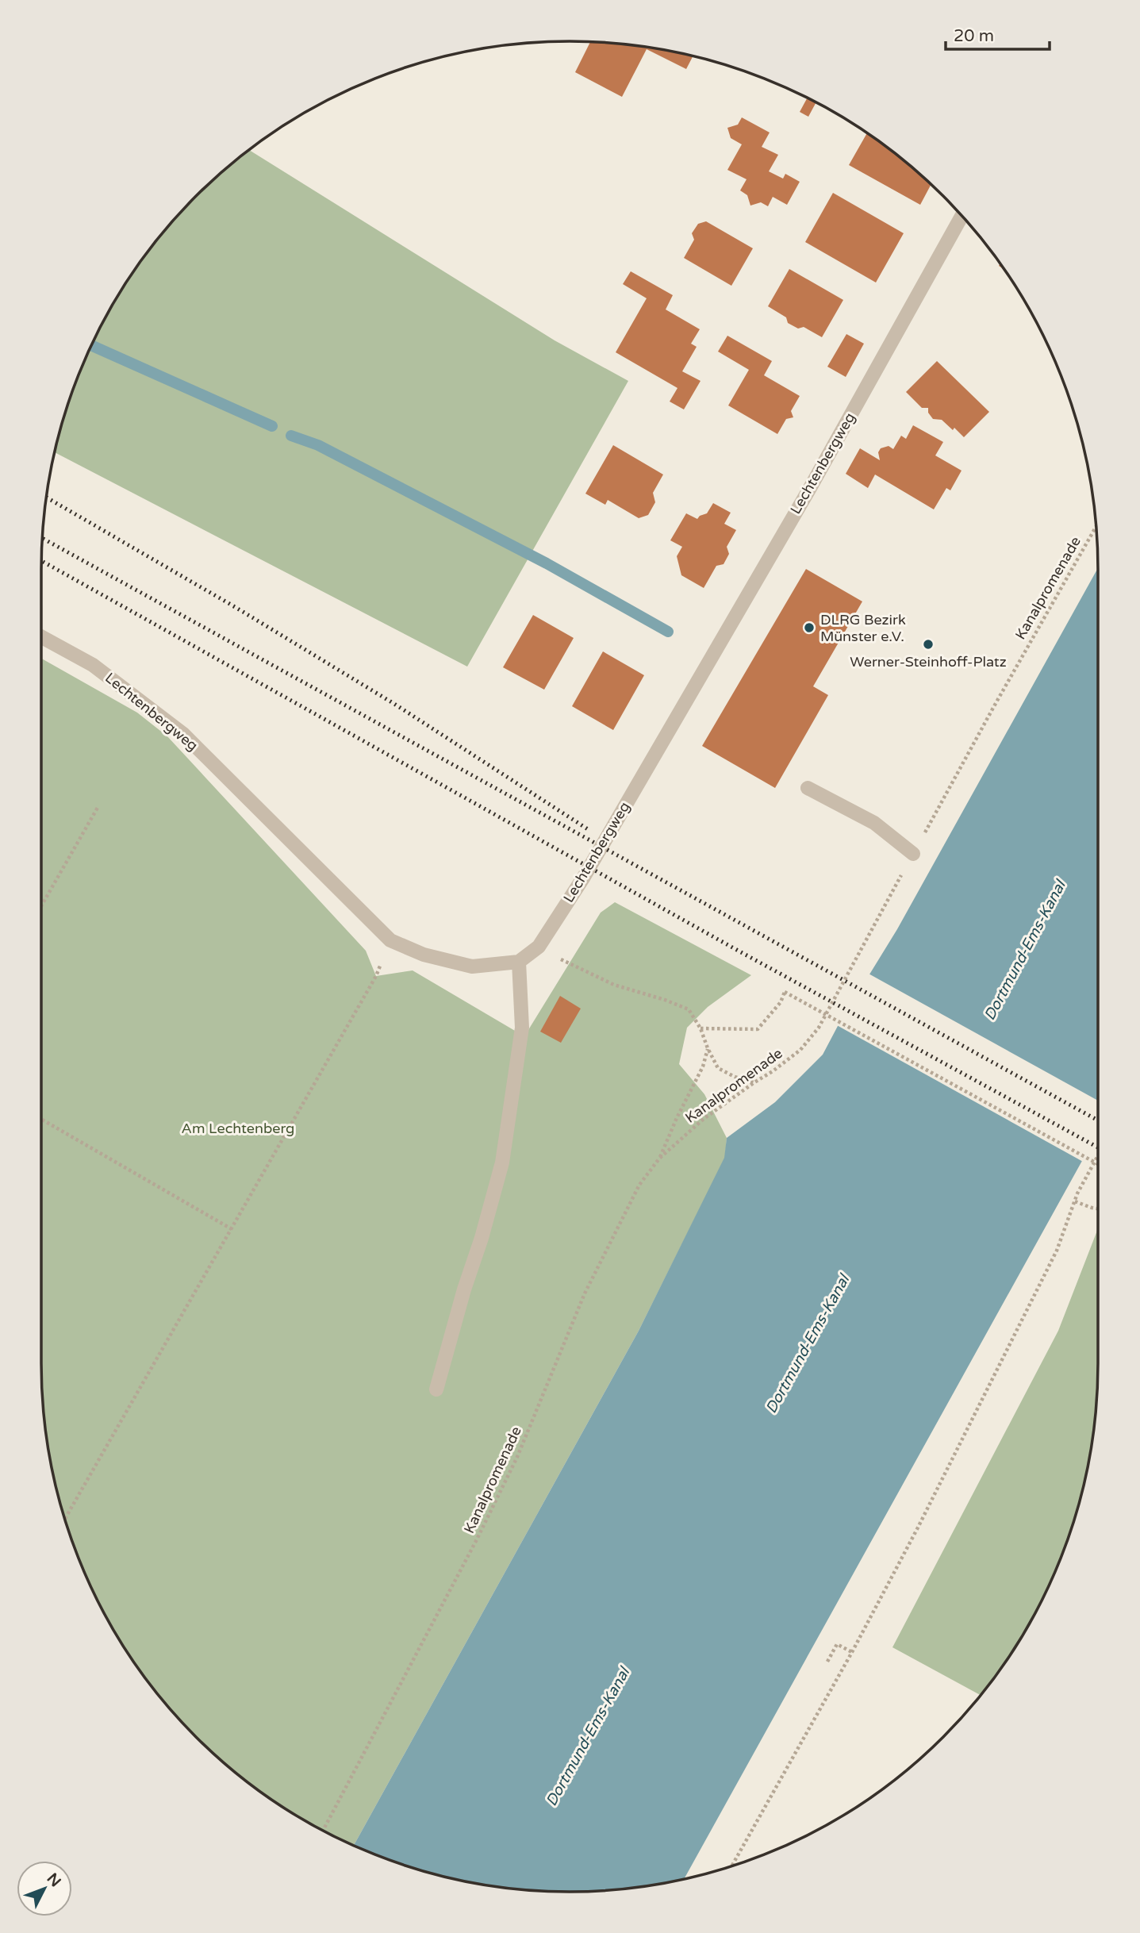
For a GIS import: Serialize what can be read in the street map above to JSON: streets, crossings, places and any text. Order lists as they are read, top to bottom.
{
  "streets": {
    "street": ["Lechtenbergweg"],
    "path": ["Kanalpromenade"]
  },
  "water": ["Dortmund-Ems-Kanal"],
  "parks": ["Am Lechtenberg"],
  "places": ["DLRG Bezirk Münster e.V.", "Werner-Steinhoff-Platz"],
  "scale_bar": "20 m",
  "north": "top right"
}
